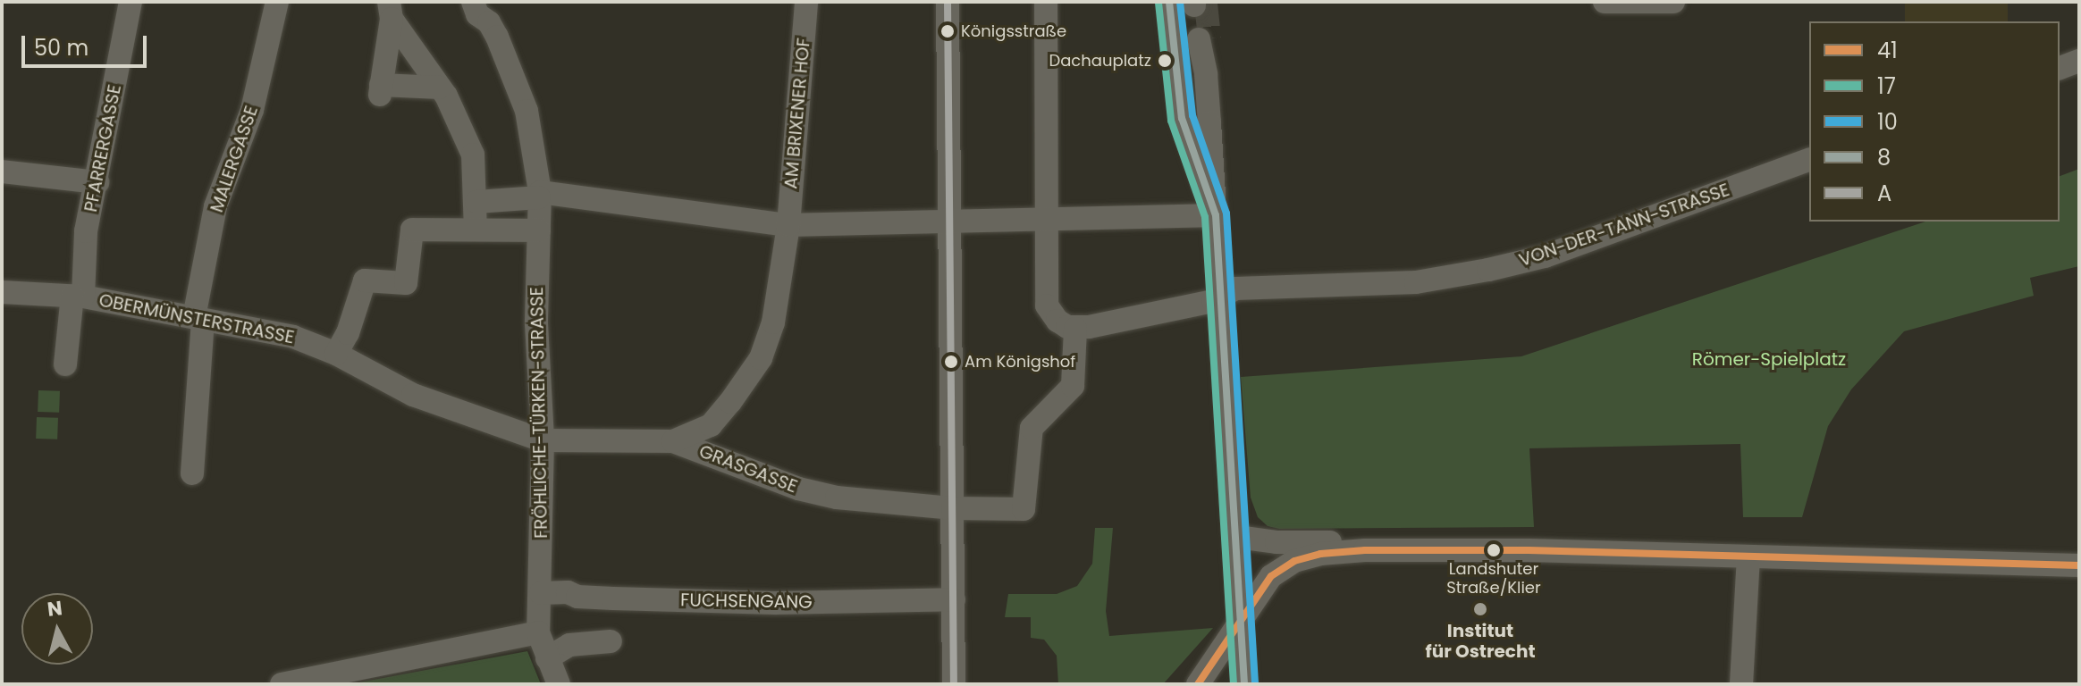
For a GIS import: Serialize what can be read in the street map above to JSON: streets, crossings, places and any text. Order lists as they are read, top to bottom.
{
  "streets": {
    "street": [
      "AM BRIXENER HOF",
      "PFARRERGASSE",
      "MALERGASSE",
      "VON-DER-TANN-STRASSE",
      "OBERMÜNSTERSTRASSE",
      "FRÖHLICHE-TÜRKEN-STRASSE",
      "GRASGASSE",
      "FUCHSENGANG"
    ]
  },
  "crossings": [
    ["AM BRIXENER HOF", "GRASGASSE"],
    ["PFARRERGASSE", "OBERMÜNSTERSTRASSE"],
    ["MALERGASSE", "OBERMÜNSTERSTRASSE"],
    ["OBERMÜNSTERSTRASSE", "FRÖHLICHE-TÜRKEN-STRASSE"],
    ["OBERMÜNSTERSTRASSE", "GRASGASSE"],
    ["FRÖHLICHE-TÜRKEN-STRASSE", "GRASGASSE"],
    ["FRÖHLICHE-TÜRKEN-STRASSE", "FUCHSENGANG"]
  ],
  "parks": ["Römer-Spielplatz"],
  "places": [
    "Königsstraße",
    "Dachauplatz",
    "Am Königshof",
    "Landshuter Straße/Klier",
    "Institut für Ostrecht"
  ],
  "lines": [
    "transit line 10",
    "transit line 8",
    "transit line A",
    "transit line 17",
    "transit line 41"
  ],
  "legend": [
    "41",
    "17",
    "10",
    "8",
    "A"
  ],
  "scale_bar": "50 m",
  "north": "top"
}
